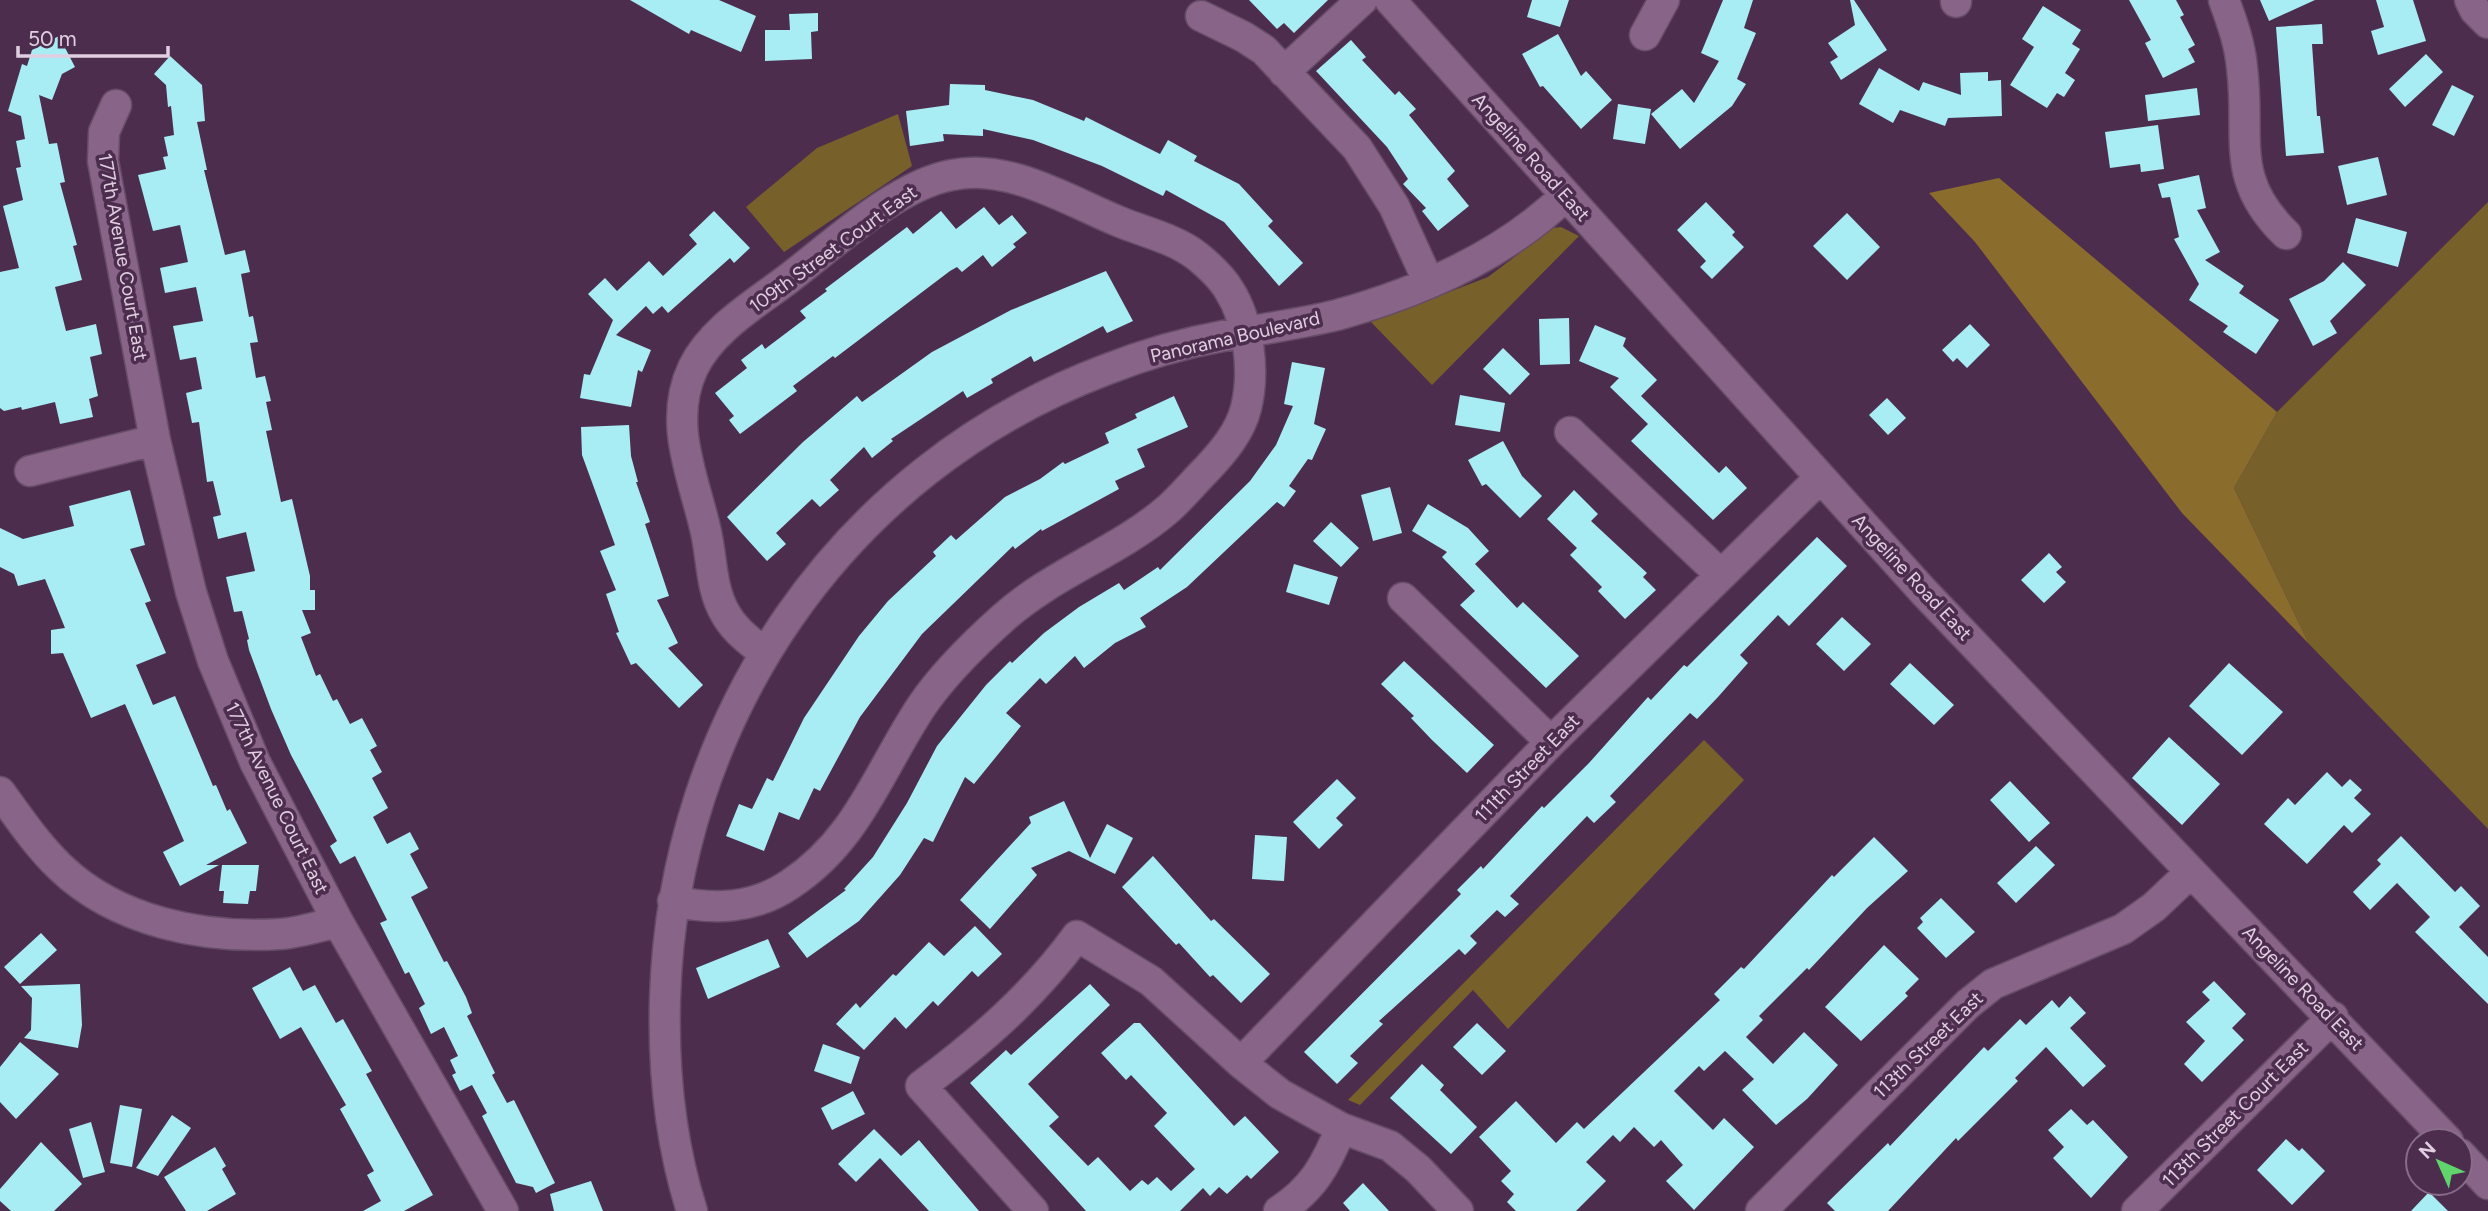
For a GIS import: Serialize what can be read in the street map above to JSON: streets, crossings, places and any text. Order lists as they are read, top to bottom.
{
  "streets": {
    "street": [
      "Angeline Road East",
      "109th Street Court East",
      "177th Avenue Court East",
      "Panorama Boulevard",
      "111th Street East",
      "113th Street East",
      "113th Street Court East"
    ]
  },
  "crossings": [
    ["Angeline Road East", "Panorama Boulevard"],
    ["Angeline Road East", "111th Street East"],
    ["Angeline Road East", "113th Street East"],
    ["Angeline Road East", "113th Street Court East"],
    ["109th Street Court East", "Panorama Boulevard"]
  ],
  "scale_bar": "50 m",
  "north": "top left"
}
